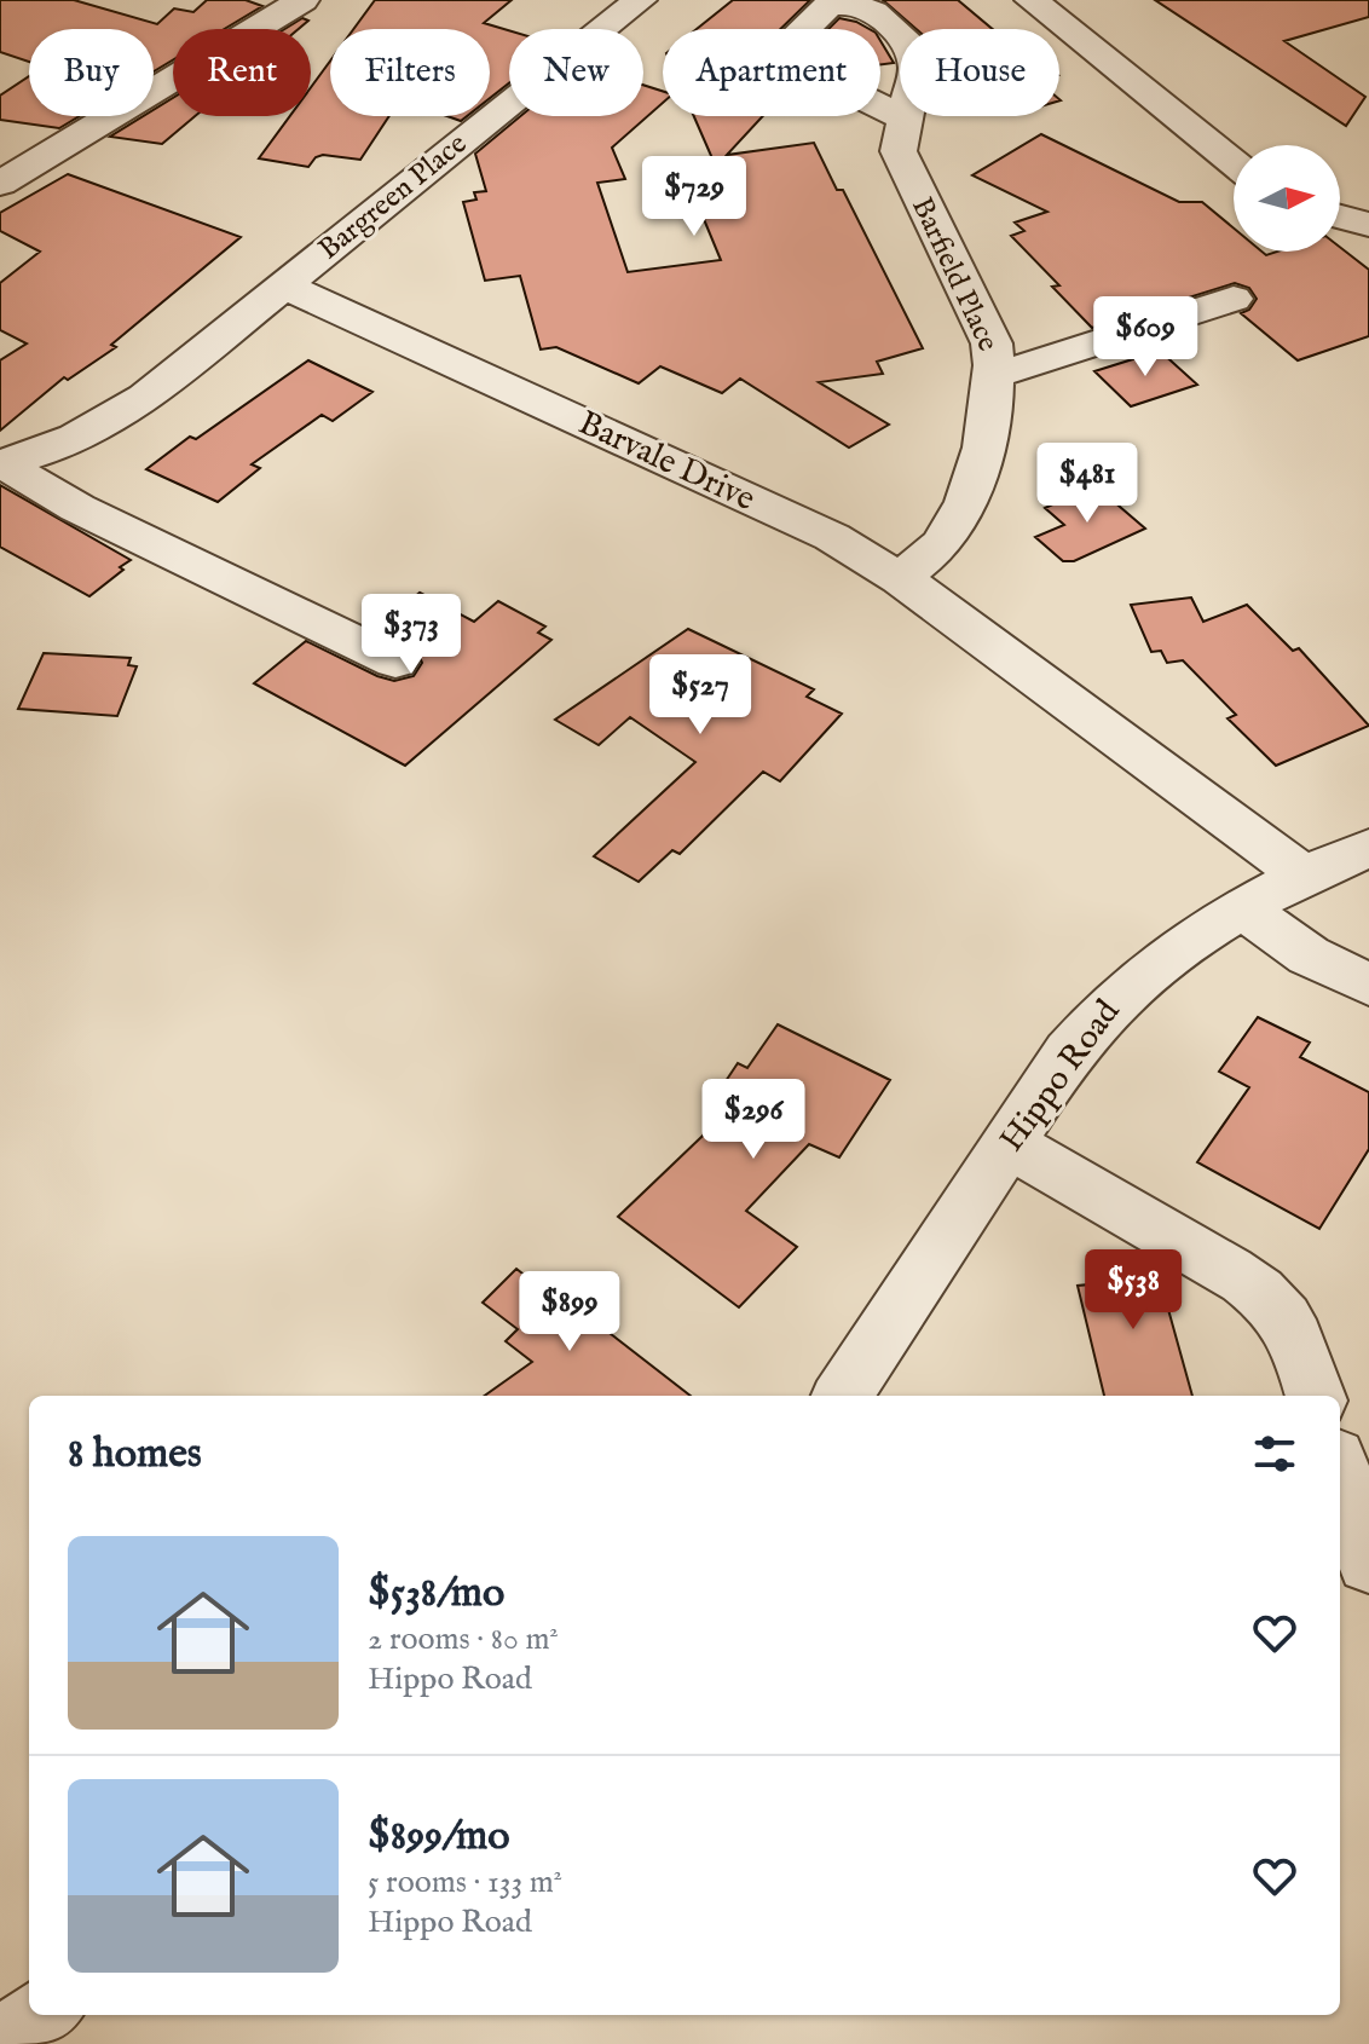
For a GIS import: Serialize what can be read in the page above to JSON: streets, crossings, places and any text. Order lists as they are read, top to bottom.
{
  "streets": {
    "street": [
      "Bargreen Place",
      "Barfield Place",
      "Barvale Drive",
      "Hippo Road"
    ]
  },
  "crossings": [
    ["Bargreen Place", "Barvale Drive"],
    ["Barfield Place", "Barvale Drive"],
    ["Barvale Drive", "Hippo Road"]
  ],
  "north": "right",
  "page": {
    "chip": [
      "Buy",
      "Rent",
      "Filters",
      "New",
      "Apartment",
      "House"
    ],
    "price": [
      "$729",
      "$609",
      "$481",
      "$373",
      "$527",
      "$296",
      "$538",
      "$899"
    ],
    "heading": "8 homes",
    "list": [
      {
        "name": "$538/mo",
        "note": "2 rooms · 80 m² · Hippo Road"
      },
      {
        "name": "$899/mo",
        "note": "5 rooms · 133 m² · Hippo Road"
      }
    ]
  }
}
